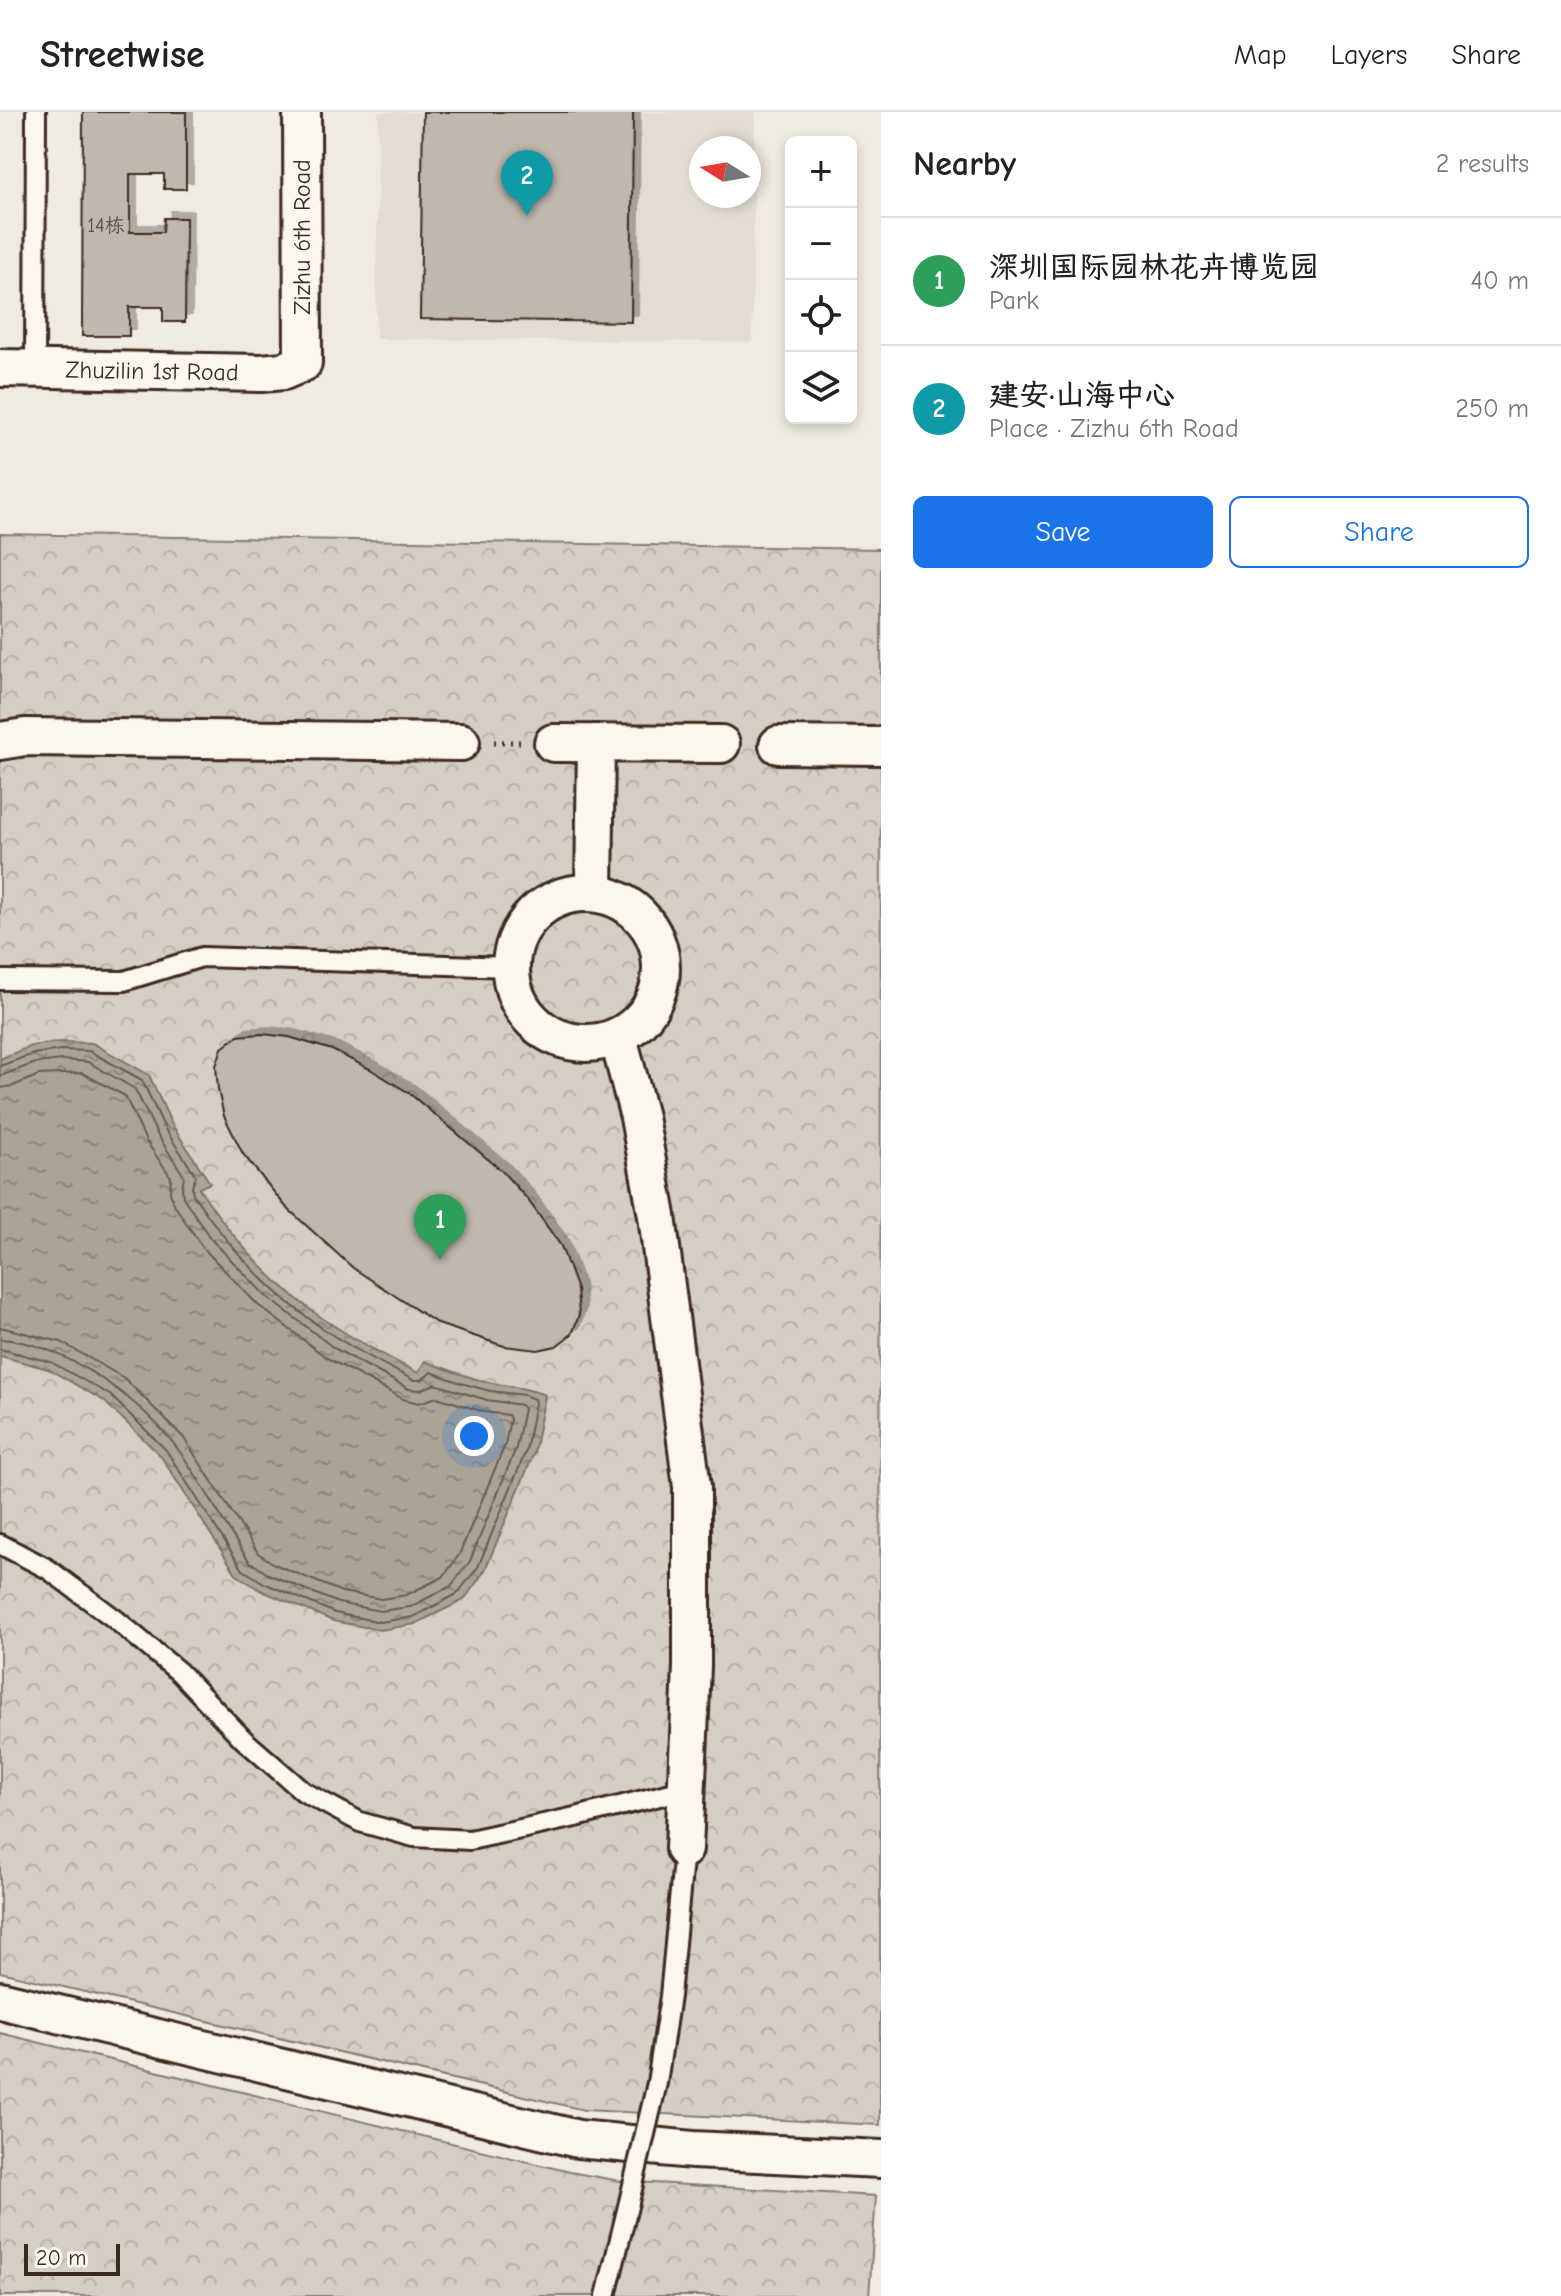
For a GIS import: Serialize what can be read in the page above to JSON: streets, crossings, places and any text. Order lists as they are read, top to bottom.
{
  "streets": {
    "street": ["Zizhu 6th Road", "Zhuzilin 1st Road"]
  },
  "crossings": [
    ["Zizhu 6th Road", "Zhuzilin 1st Road"]
  ],
  "house_numbers": ["14栋"],
  "scale_bar": "20 m",
  "north": "left",
  "page": {
    "header": "Streetwise",
    "nav": ["Map", "Layers", "Share"],
    "heading": ["Nearby", "2 results"],
    "map_buttons": ["+", "−"],
    "pins": ["2", "1"],
    "list": [
      {
        "mark": "1",
        "name": "深圳国际园林花卉博览园",
        "note": "Park",
        "value": "40 m"
      },
      {
        "mark": "2",
        "name": "建安·山海中心",
        "note": "Place · Zizhu 6th Road",
        "value": "250 m"
      }
    ],
    "buttons": ["Save", "Share"],
    "scale": "20 m"
  }
}
